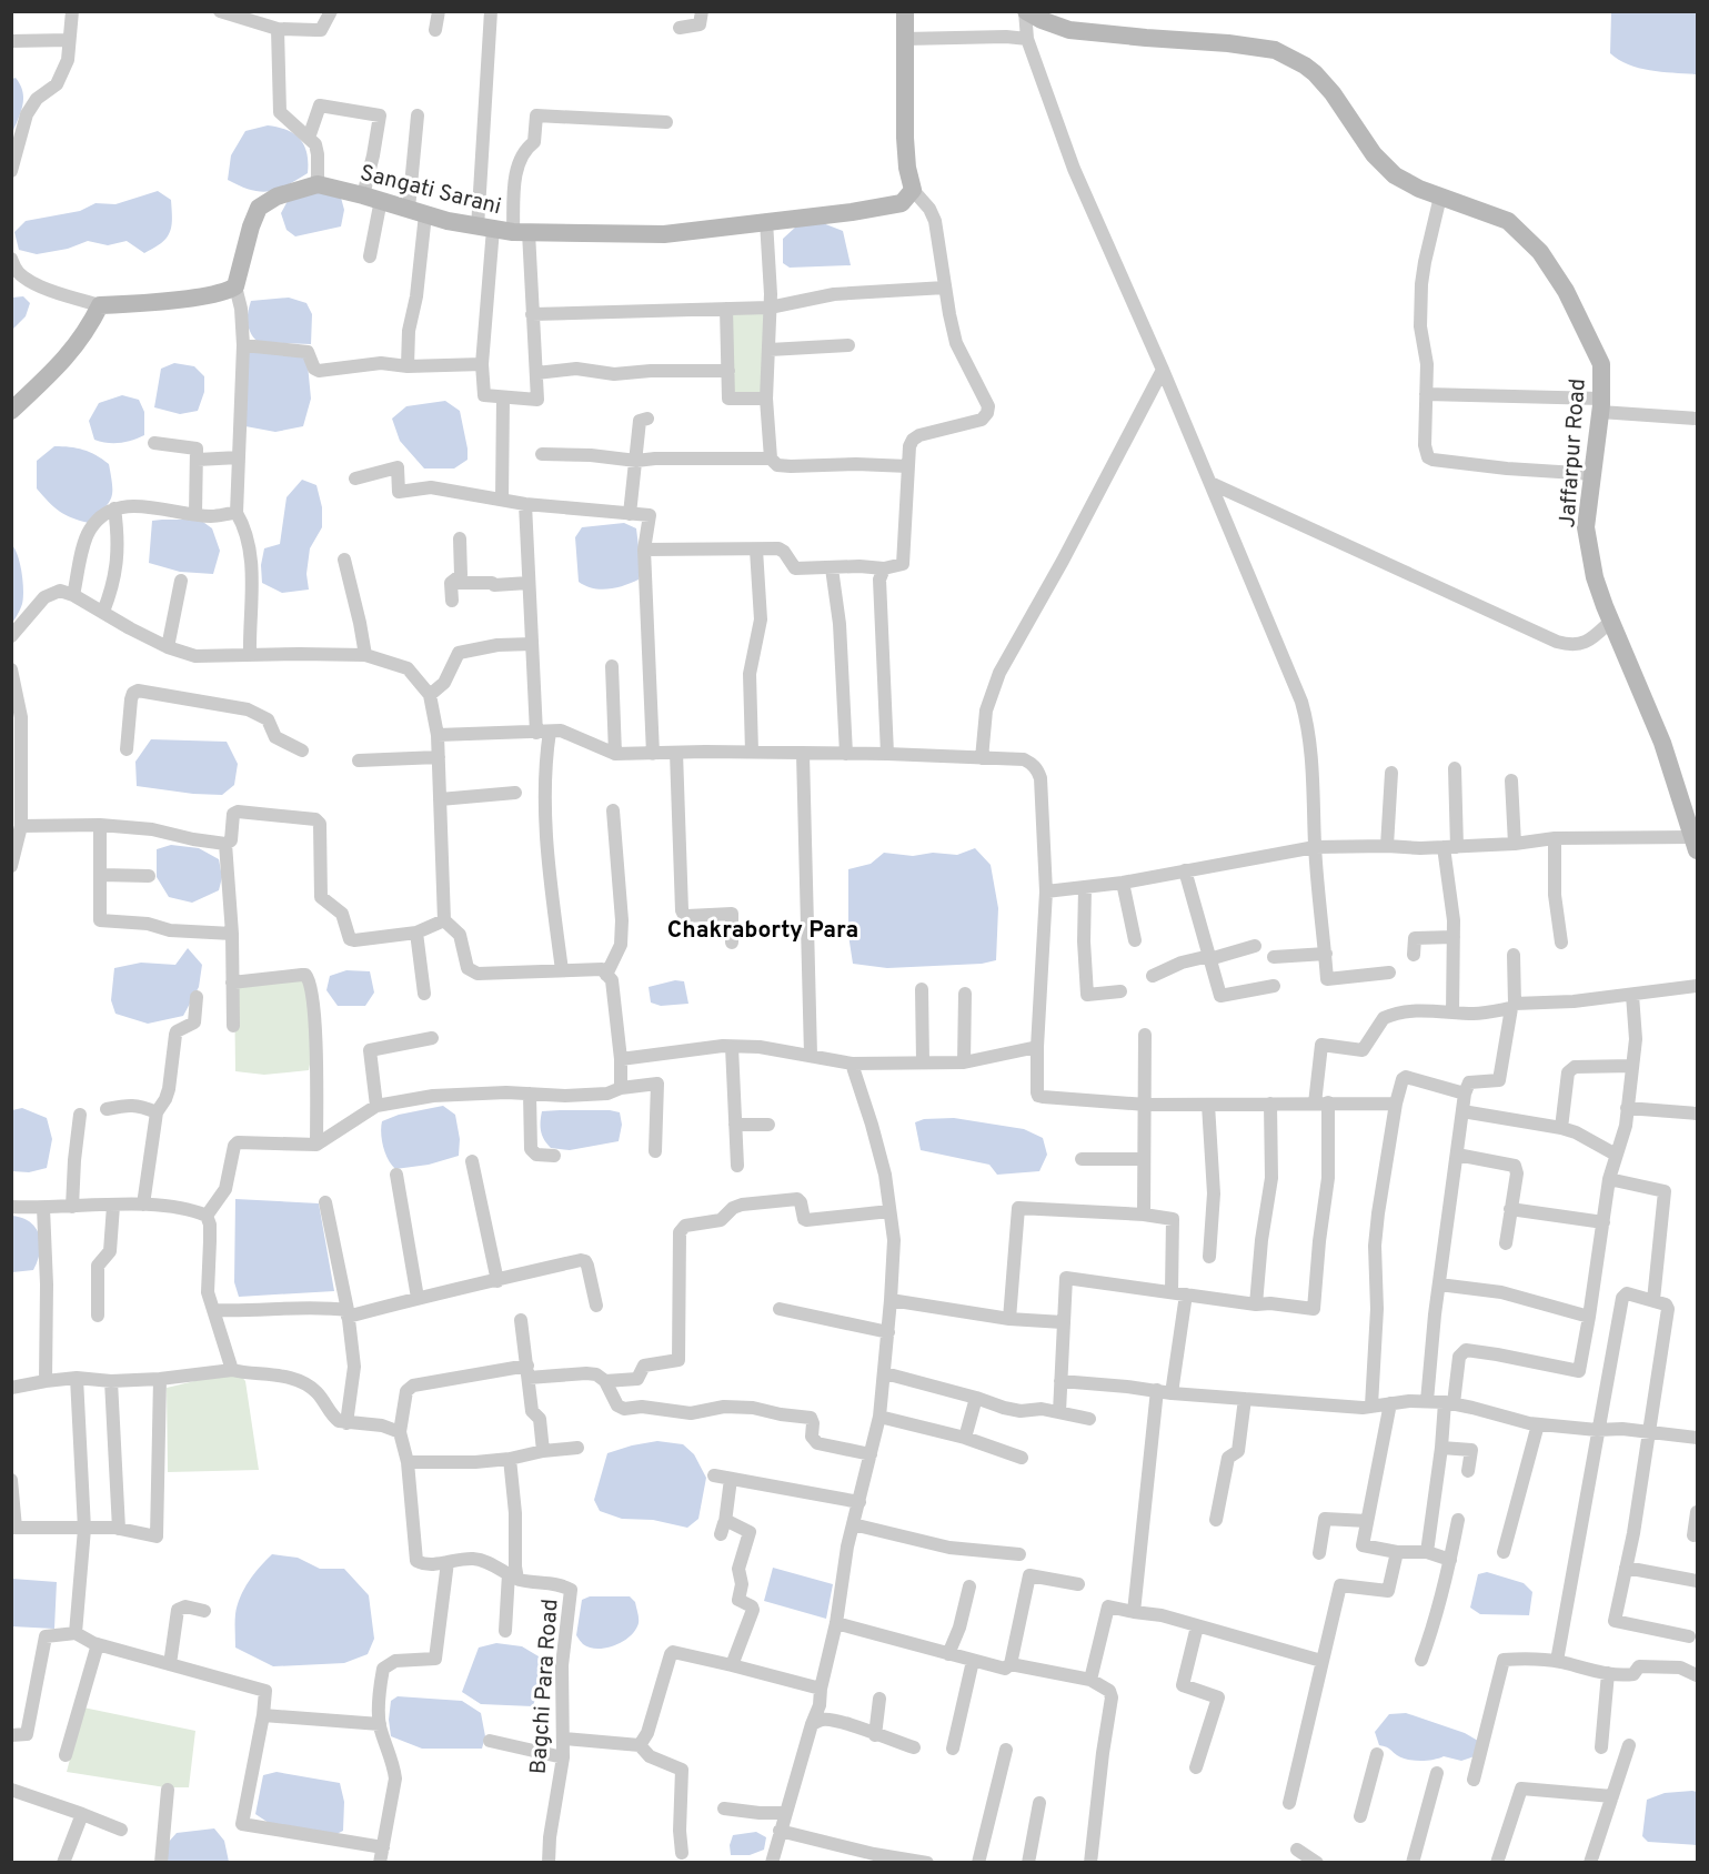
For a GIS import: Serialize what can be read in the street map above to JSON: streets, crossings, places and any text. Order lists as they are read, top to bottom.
{
  "streets": {
    "street": ["Sangati Sarani", "Jaffarpur Road", "Bagchi Para Road"]
  },
  "districts": ["Chakraborty Para"]
}
